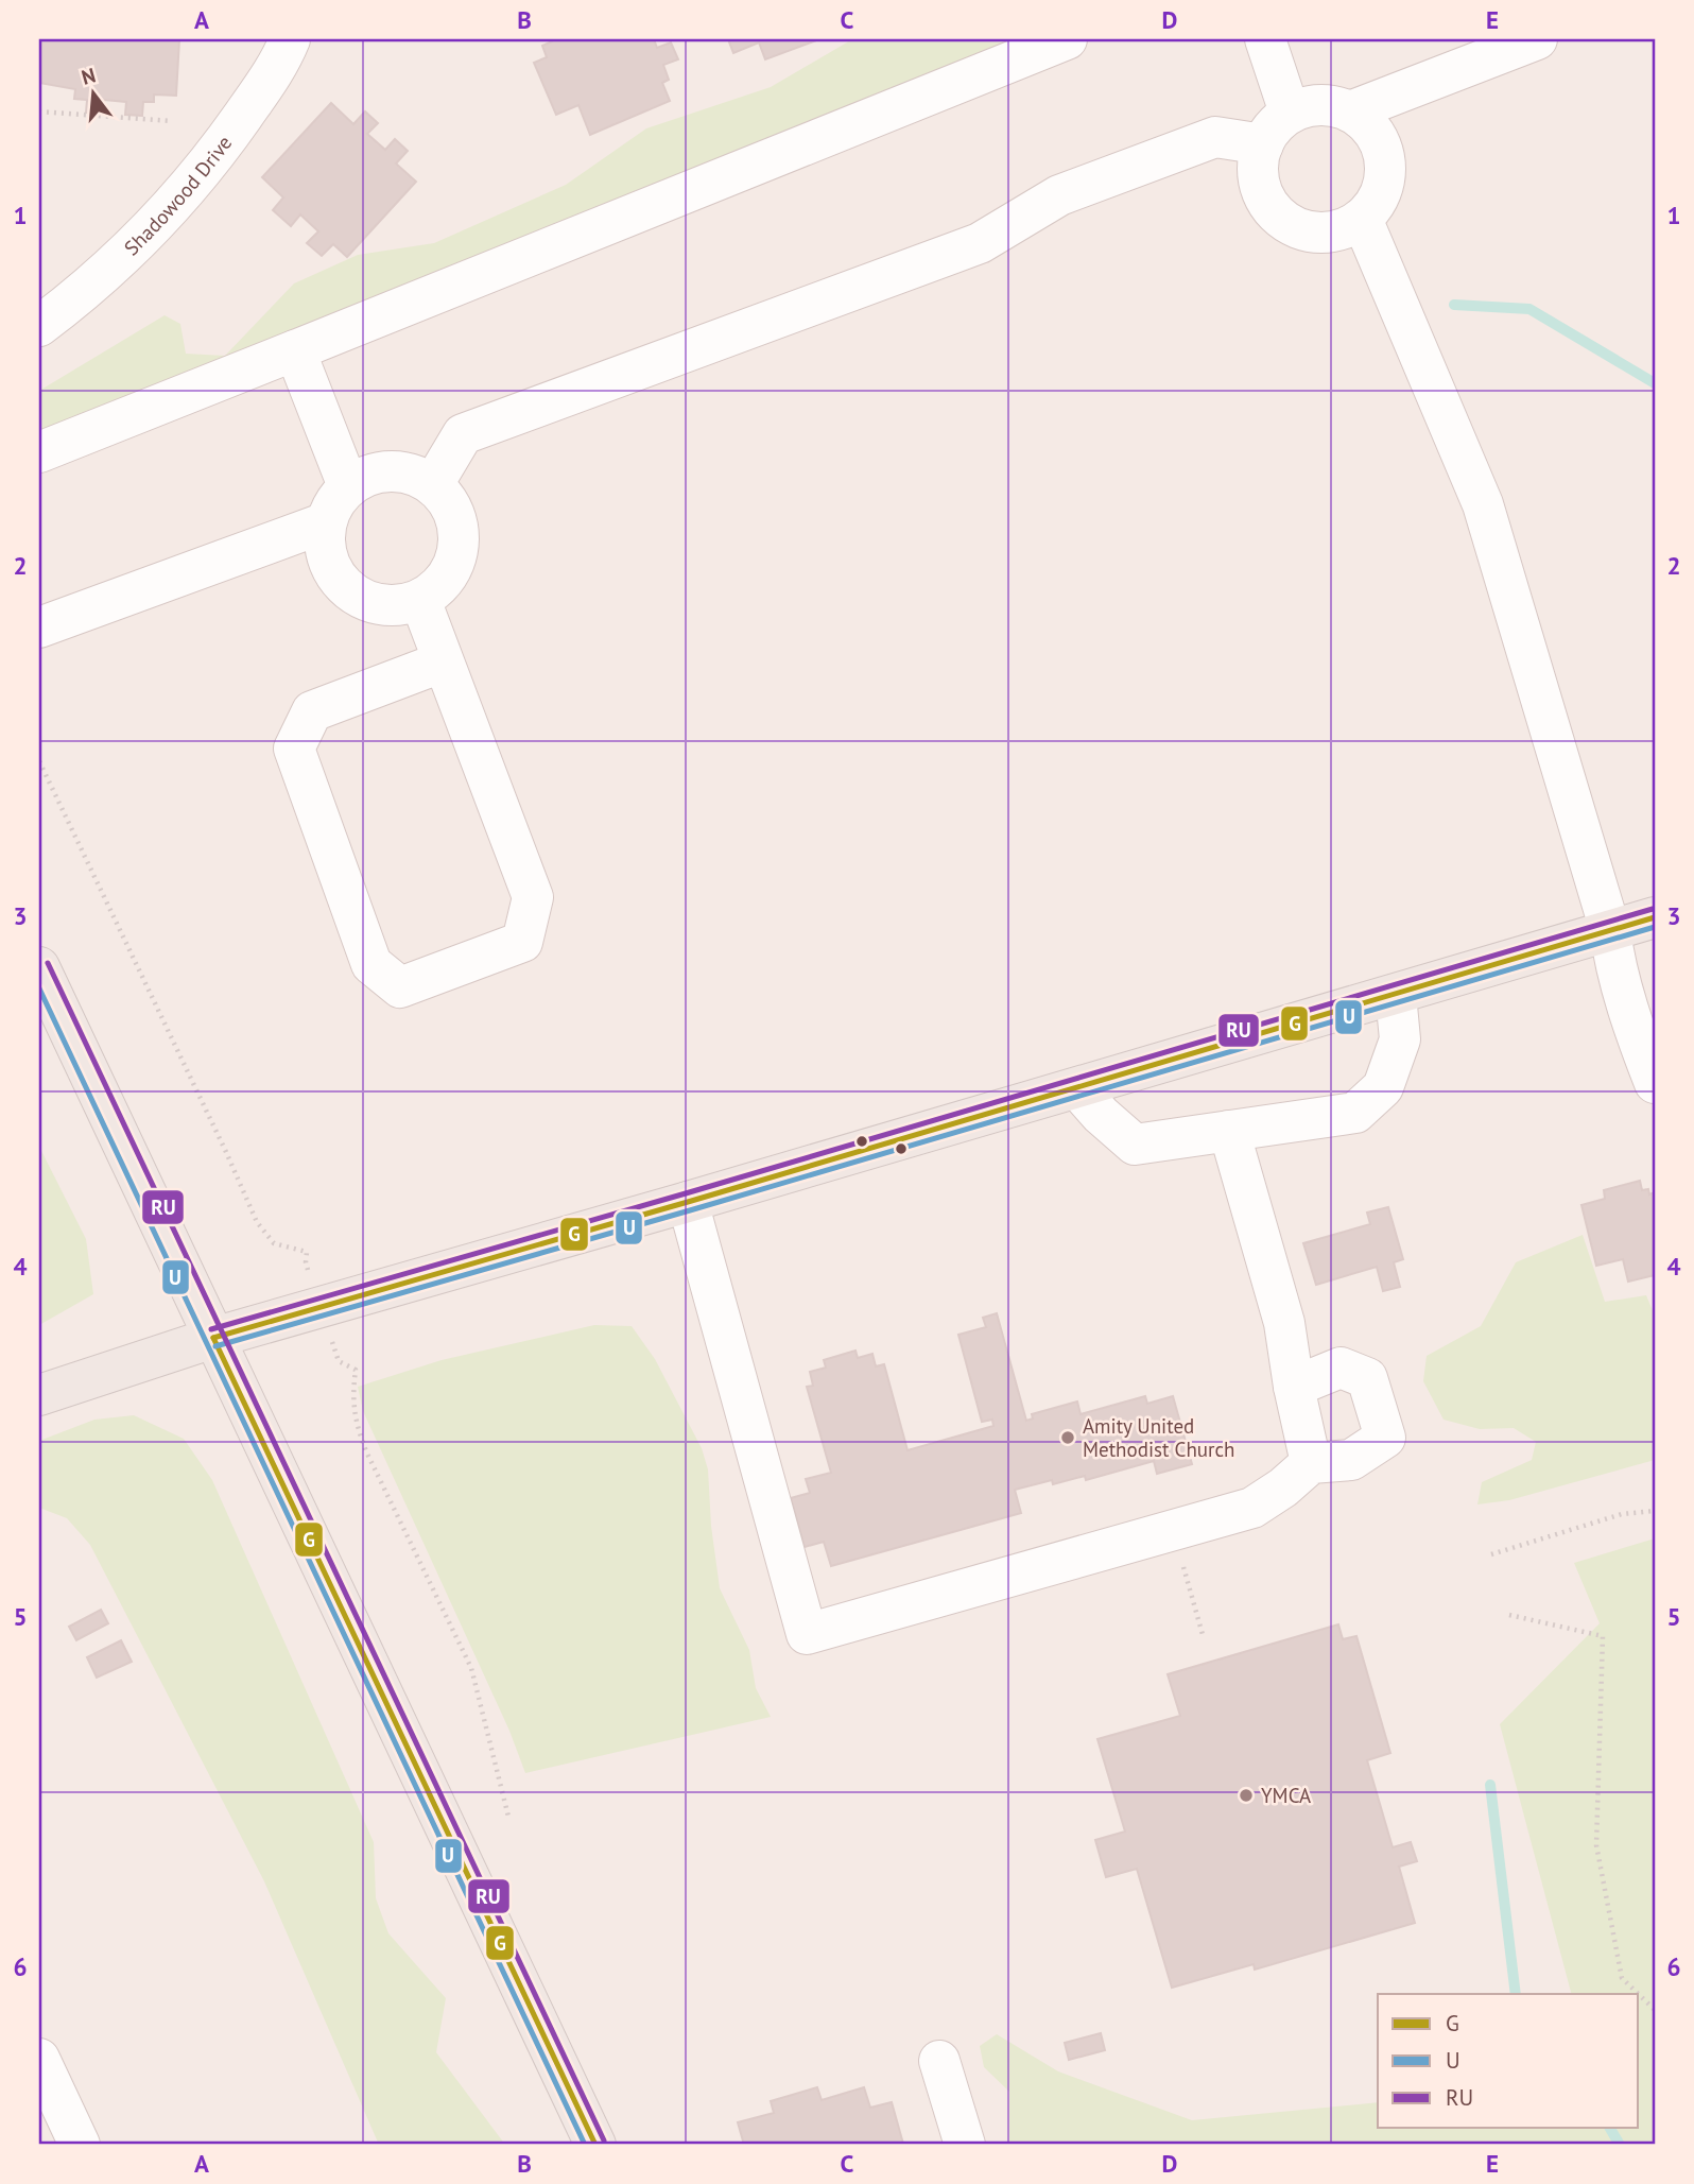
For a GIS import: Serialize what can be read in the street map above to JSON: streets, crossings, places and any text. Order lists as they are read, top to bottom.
{
  "streets": {
    "street": ["Shadowood Drive"]
  },
  "places": ["Amity United Methodist Church", "YMCA"],
  "lines": ["transit line RU", "transit line G", "transit line U"],
  "legend": ["G", "U", "RU"],
  "north": "top",
  "grid": {
    "columns": [
      "A",
      "B",
      "C",
      "D",
      "E"
    ],
    "rows": [
      "1",
      "2",
      "3",
      "4",
      "5",
      "6"
    ]
  }
}
